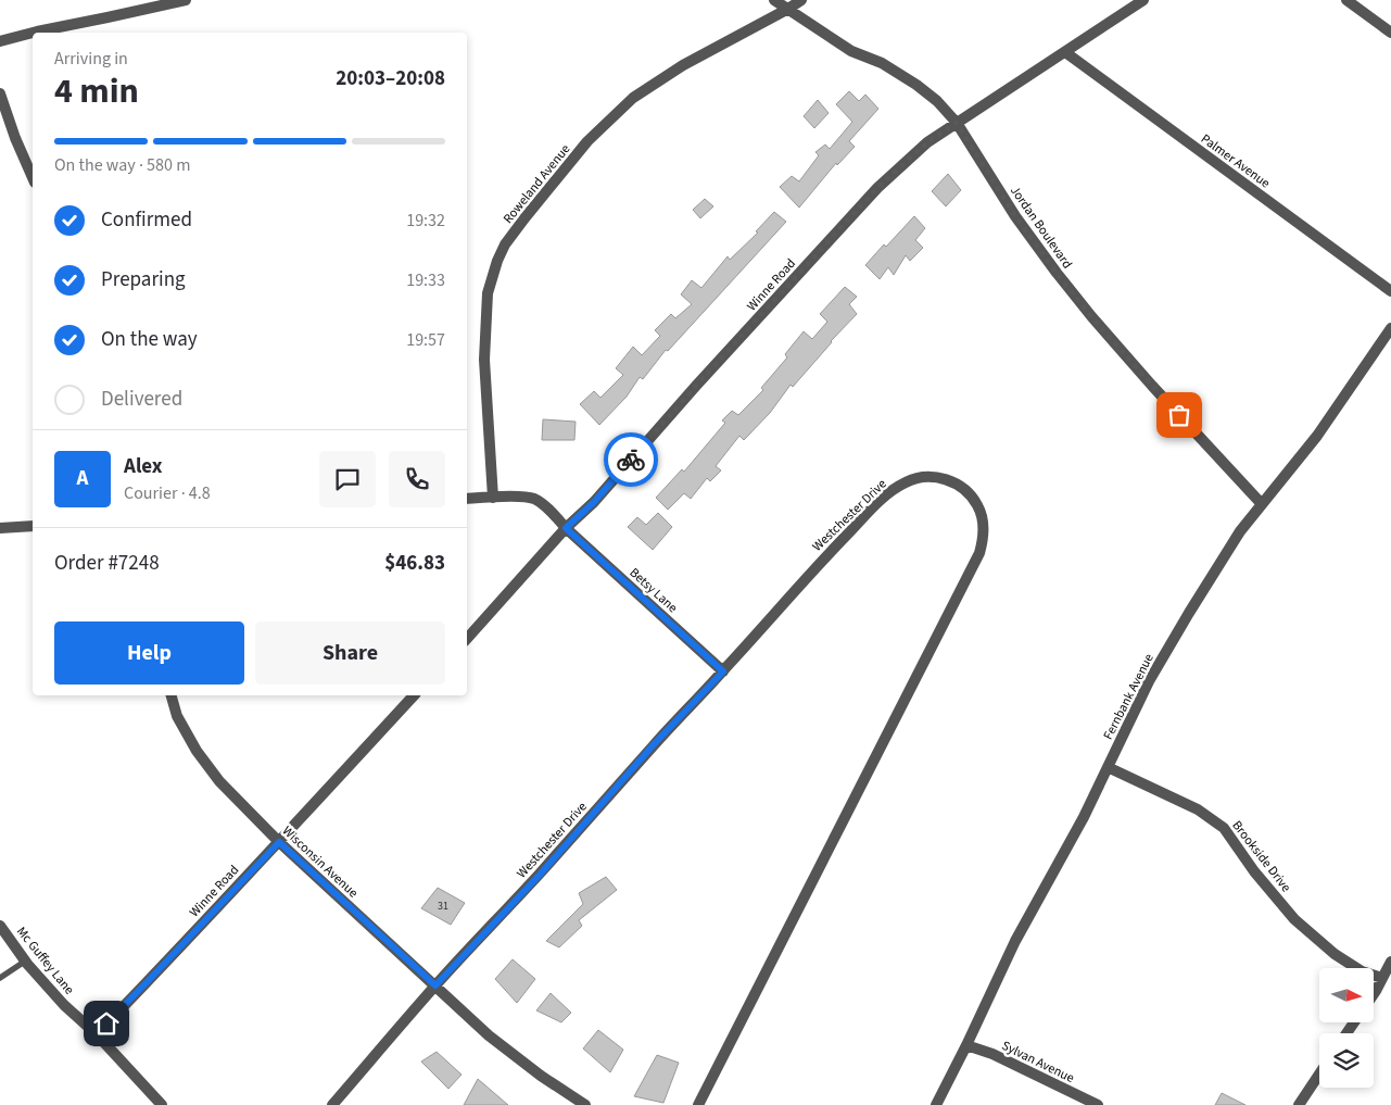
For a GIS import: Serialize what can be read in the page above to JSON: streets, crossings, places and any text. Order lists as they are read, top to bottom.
{
  "streets": {
    "street": [
      "Palmer Avenue",
      "Roweland Avenue",
      "Jordan Boulevard",
      "Winne Road",
      "Westchester Drive",
      "Betsy Lane",
      "Fernbank Avenue",
      "Brookside Drive",
      "Wisconsin Avenue",
      "Mc Guffey Lane",
      "Sylvan Avenue"
    ]
  },
  "crossings": [
    ["Palmer Avenue", "Winne Road"],
    ["Roweland Avenue", "Jordan Boulevard"],
    ["Roweland Avenue", "Betsy Lane"],
    ["Jordan Boulevard", "Winne Road"],
    ["Jordan Boulevard", "Fernbank Avenue"],
    ["Winne Road", "Betsy Lane"],
    ["Winne Road", "Wisconsin Avenue"],
    ["Winne Road", "Mc Guffey Lane"],
    ["Westchester Drive", "Betsy Lane"],
    ["Westchester Drive", "Wisconsin Avenue"],
    ["Fernbank Avenue", "Brookside Drive"],
    ["Fernbank Avenue", "Sylvan Avenue"]
  ],
  "house_numbers": ["31"],
  "north": "right",
  "page": {
    "heading": ["4 min", "Arriving in", "20:03–20:08"],
    "panel": [
      "Alex",
      "Courier · 4.8",
      "Order #7248",
      "$46.83"
    ],
    "bar": "On the way · 580 m",
    "list": [
      ["Confirmed", "19:32"],
      ["Preparing", "19:33"],
      ["On the way", "19:57"],
      "Delivered"
    ],
    "round": "A",
    "buttons": ["Help", "Share"]
  }
}
